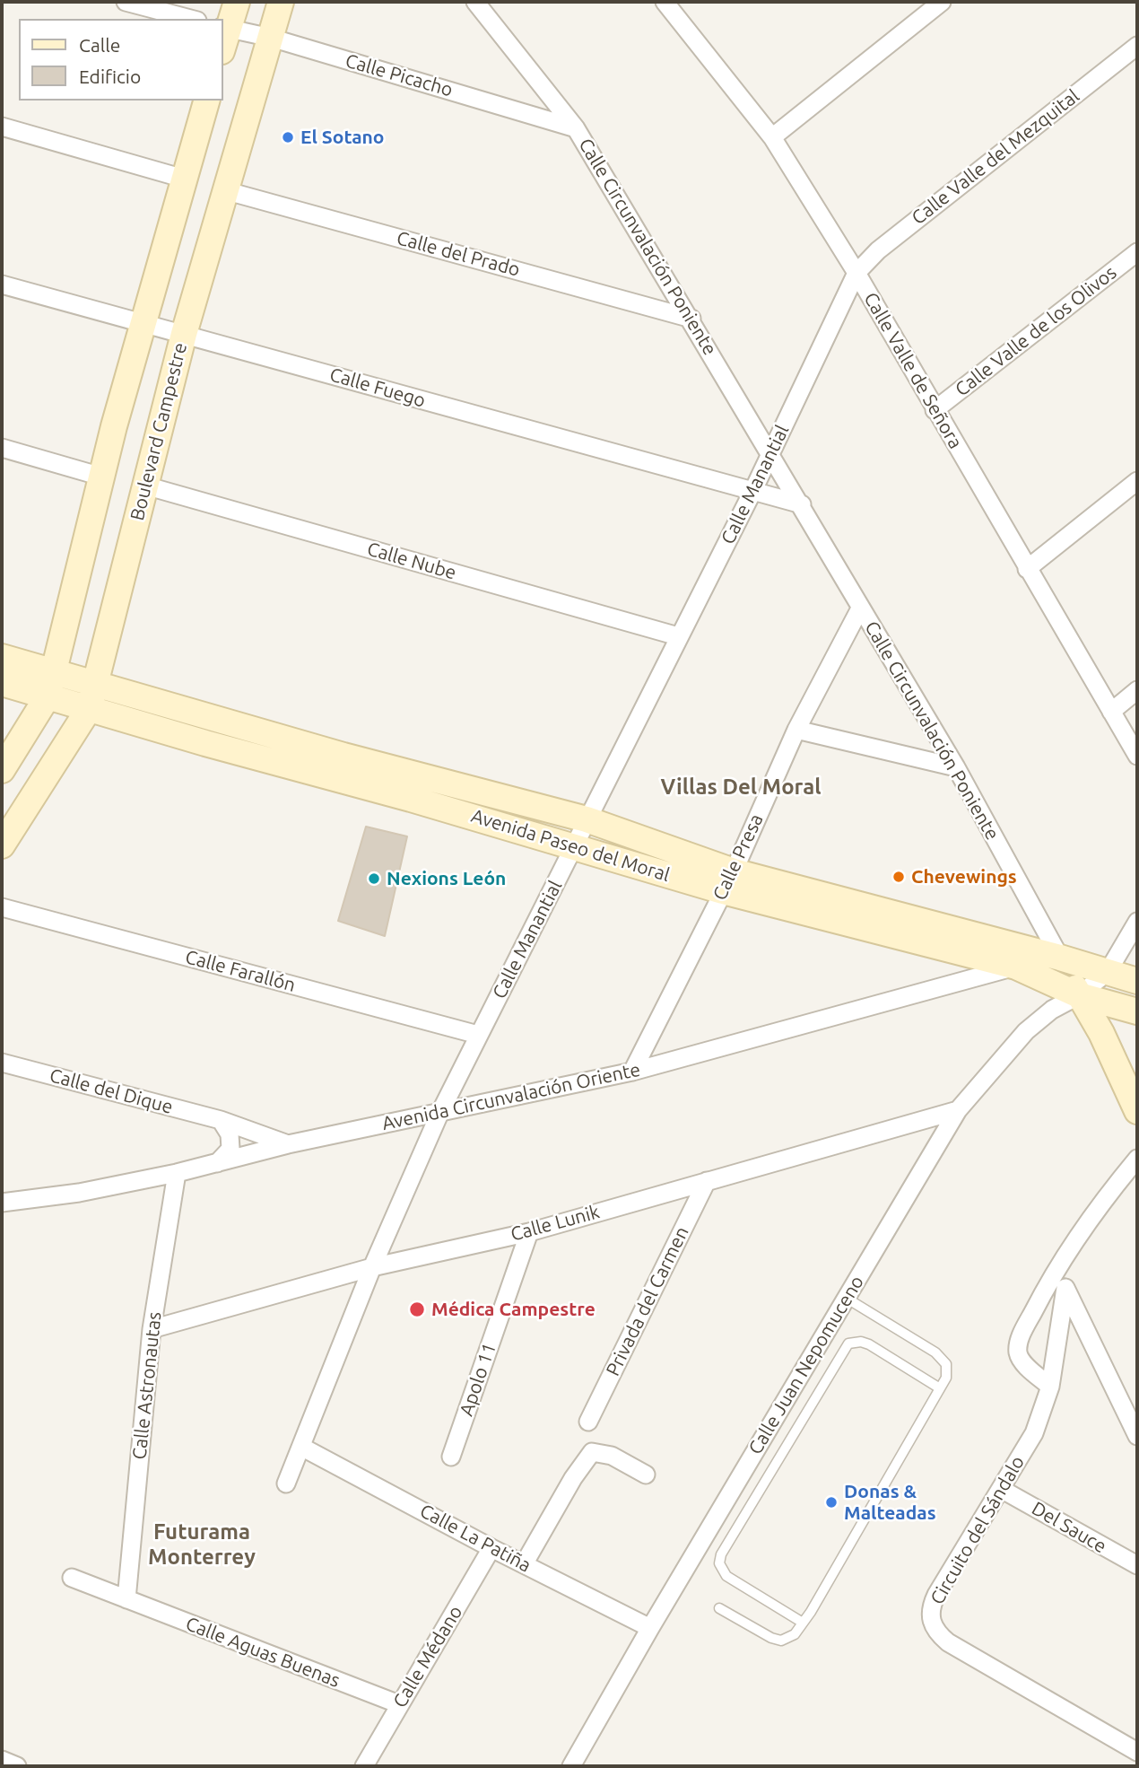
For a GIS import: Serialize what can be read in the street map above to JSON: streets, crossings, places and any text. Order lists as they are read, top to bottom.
{
  "streets": {
    "street": [
      "Calle Picacho",
      "Calle Valle del Mezquital",
      "Calle Circunvalación Poniente",
      "Calle del Prado",
      "Calle Valle de los Olivos",
      "Calle Valle de Señora",
      "Calle Fuego",
      "Boulevard Campestre",
      "Calle Manantial",
      "Calle Nube",
      "Avenida Paseo del Moral",
      "Calle Presa",
      "Calle Farallón",
      "Calle del Dique",
      "Avenida Circunvalación Oriente",
      "Calle Lunik",
      "Privada del Carmen",
      "Calle Juan Nepomuceno",
      "Apolo 11",
      "Calle Astronautas",
      "Del Sauce",
      "Circuito del Sándalo",
      "Calle La Patiña",
      "Calle Aguas Buenas",
      "Calle Médano"
    ]
  },
  "crossings": [
    ["Calle Picacho", "Calle Circunvalación Poniente"],
    ["Calle Picacho", "Boulevard Campestre"],
    ["Calle Valle del Mezquital", "Calle Valle de Señora"],
    ["Calle Valle del Mezquital", "Calle Manantial"],
    ["Calle Circunvalación Poniente", "Calle del Prado"],
    ["Calle Circunvalación Poniente", "Calle Manantial"],
    ["Calle Circunvalación Poniente", "Avenida Paseo del Moral"],
    ["Calle Circunvalación Poniente", "Calle Presa"],
    ["Calle del Prado", "Boulevard Campestre"],
    ["Calle Valle de los Olivos", "Calle Valle de Señora"],
    ["Calle Valle de Señora", "Calle Manantial"],
    ["Calle Fuego", "Boulevard Campestre"],
    ["Calle Fuego", "Calle Manantial"],
    ["Boulevard Campestre", "Calle Nube"],
    ["Boulevard Campestre", "Avenida Paseo del Moral"],
    ["Calle Manantial", "Calle Nube"],
    ["Calle Manantial", "Avenida Paseo del Moral"],
    ["Calle Manantial", "Calle Farallón"],
    ["Calle Manantial", "Avenida Circunvalación Oriente"],
    ["Calle Manantial", "Calle Lunik"],
    ["Calle Manantial", "Calle La Patiña"],
    ["Avenida Paseo del Moral", "Calle Presa"],
    ["Avenida Paseo del Moral", "Avenida Circunvalación Oriente"],
    ["Avenida Paseo del Moral", "Calle Juan Nepomuceno"],
    ["Calle Presa", "Avenida Circunvalación Oriente"],
    ["Calle del Dique", "Avenida Circunvalación Oriente"],
    ["Avenida Circunvalación Oriente", "Calle Astronautas"],
    ["Calle Lunik", "Privada del Carmen"],
    ["Calle Lunik", "Calle Juan Nepomuceno"],
    ["Calle Lunik", "Apolo 11"],
    ["Calle Lunik", "Calle Astronautas"],
    ["Calle Juan Nepomuceno", "Calle La Patiña"],
    ["Calle Astronautas", "Calle Aguas Buenas"],
    ["Del Sauce", "Circuito del Sándalo"],
    ["Calle La Patiña", "Calle Médano"],
    ["Calle Aguas Buenas", "Calle Médano"]
  ],
  "districts": ["Villas Del Moral", "Futurama Monterrey"],
  "places": [
    "El Sotano",
    "Chevewings",
    "Nexions León",
    "Médica Campestre",
    "Donas & Malteadas"
  ],
  "legend": ["Calle", "Edificio"]
}
